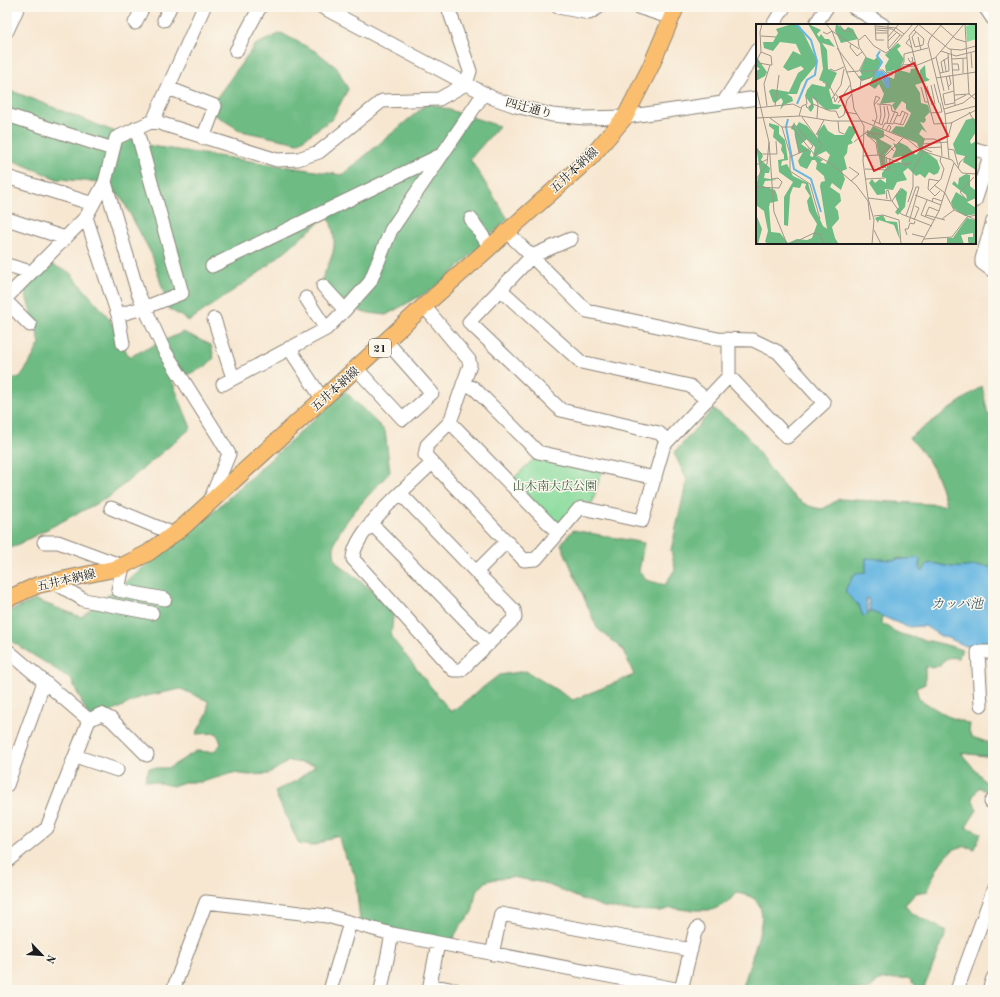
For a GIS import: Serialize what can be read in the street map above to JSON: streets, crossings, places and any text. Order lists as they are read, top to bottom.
{
  "streets": {
    "main road": ["五井本納線", "21"],
    "street": ["四辻通り"]
  },
  "crossings": [
    ["四辻通り", "五井本納線"]
  ],
  "water": ["カッパ池"],
  "parks": ["山木南大広公園"],
  "north": "bottom right"
}
